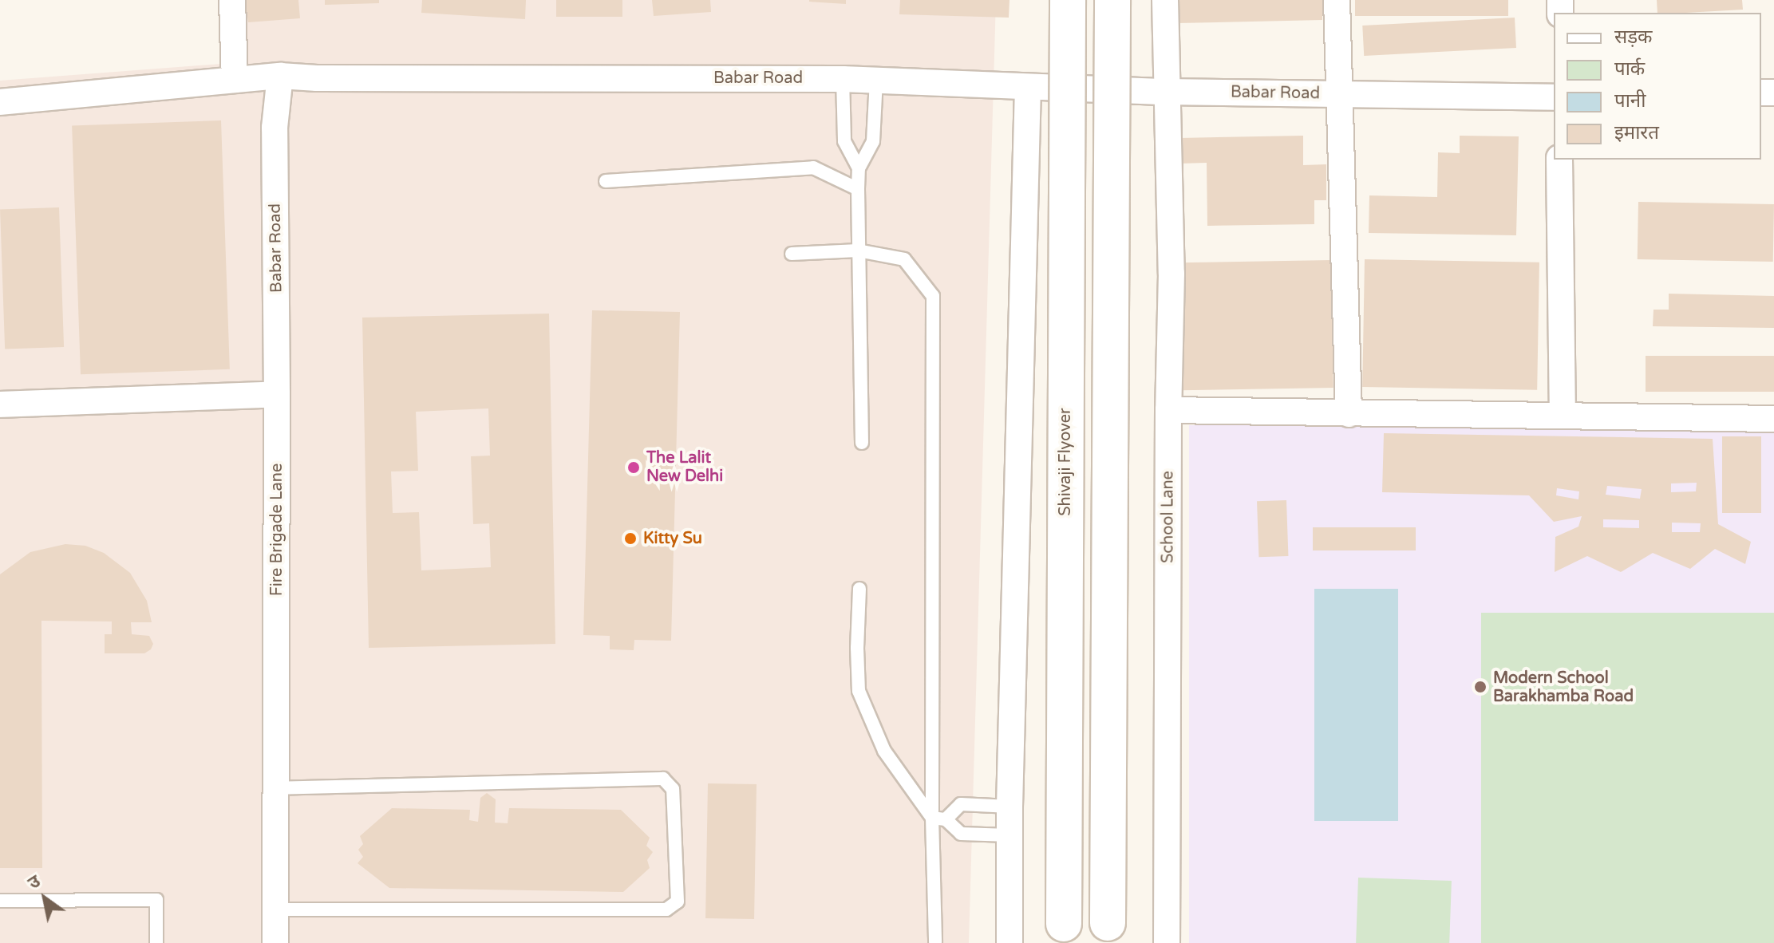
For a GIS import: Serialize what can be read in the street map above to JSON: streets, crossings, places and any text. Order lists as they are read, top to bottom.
{
  "streets": {
    "main road": ["Shivaji Flyover"],
    "street": ["Babar Road", "School Lane", "Fire Brigade Lane"]
  },
  "crossings": [
    ["Babar Road", "School Lane"],
    ["Babar Road", "Fire Brigade Lane"]
  ],
  "places": ["The Lalit New Delhi", "Kitty Su", "Modern School Barakhamba Road"],
  "legend": [
    "सड़क",
    "पार्क",
    "पानी",
    "इमारत"
  ],
  "north": "top left"
}
